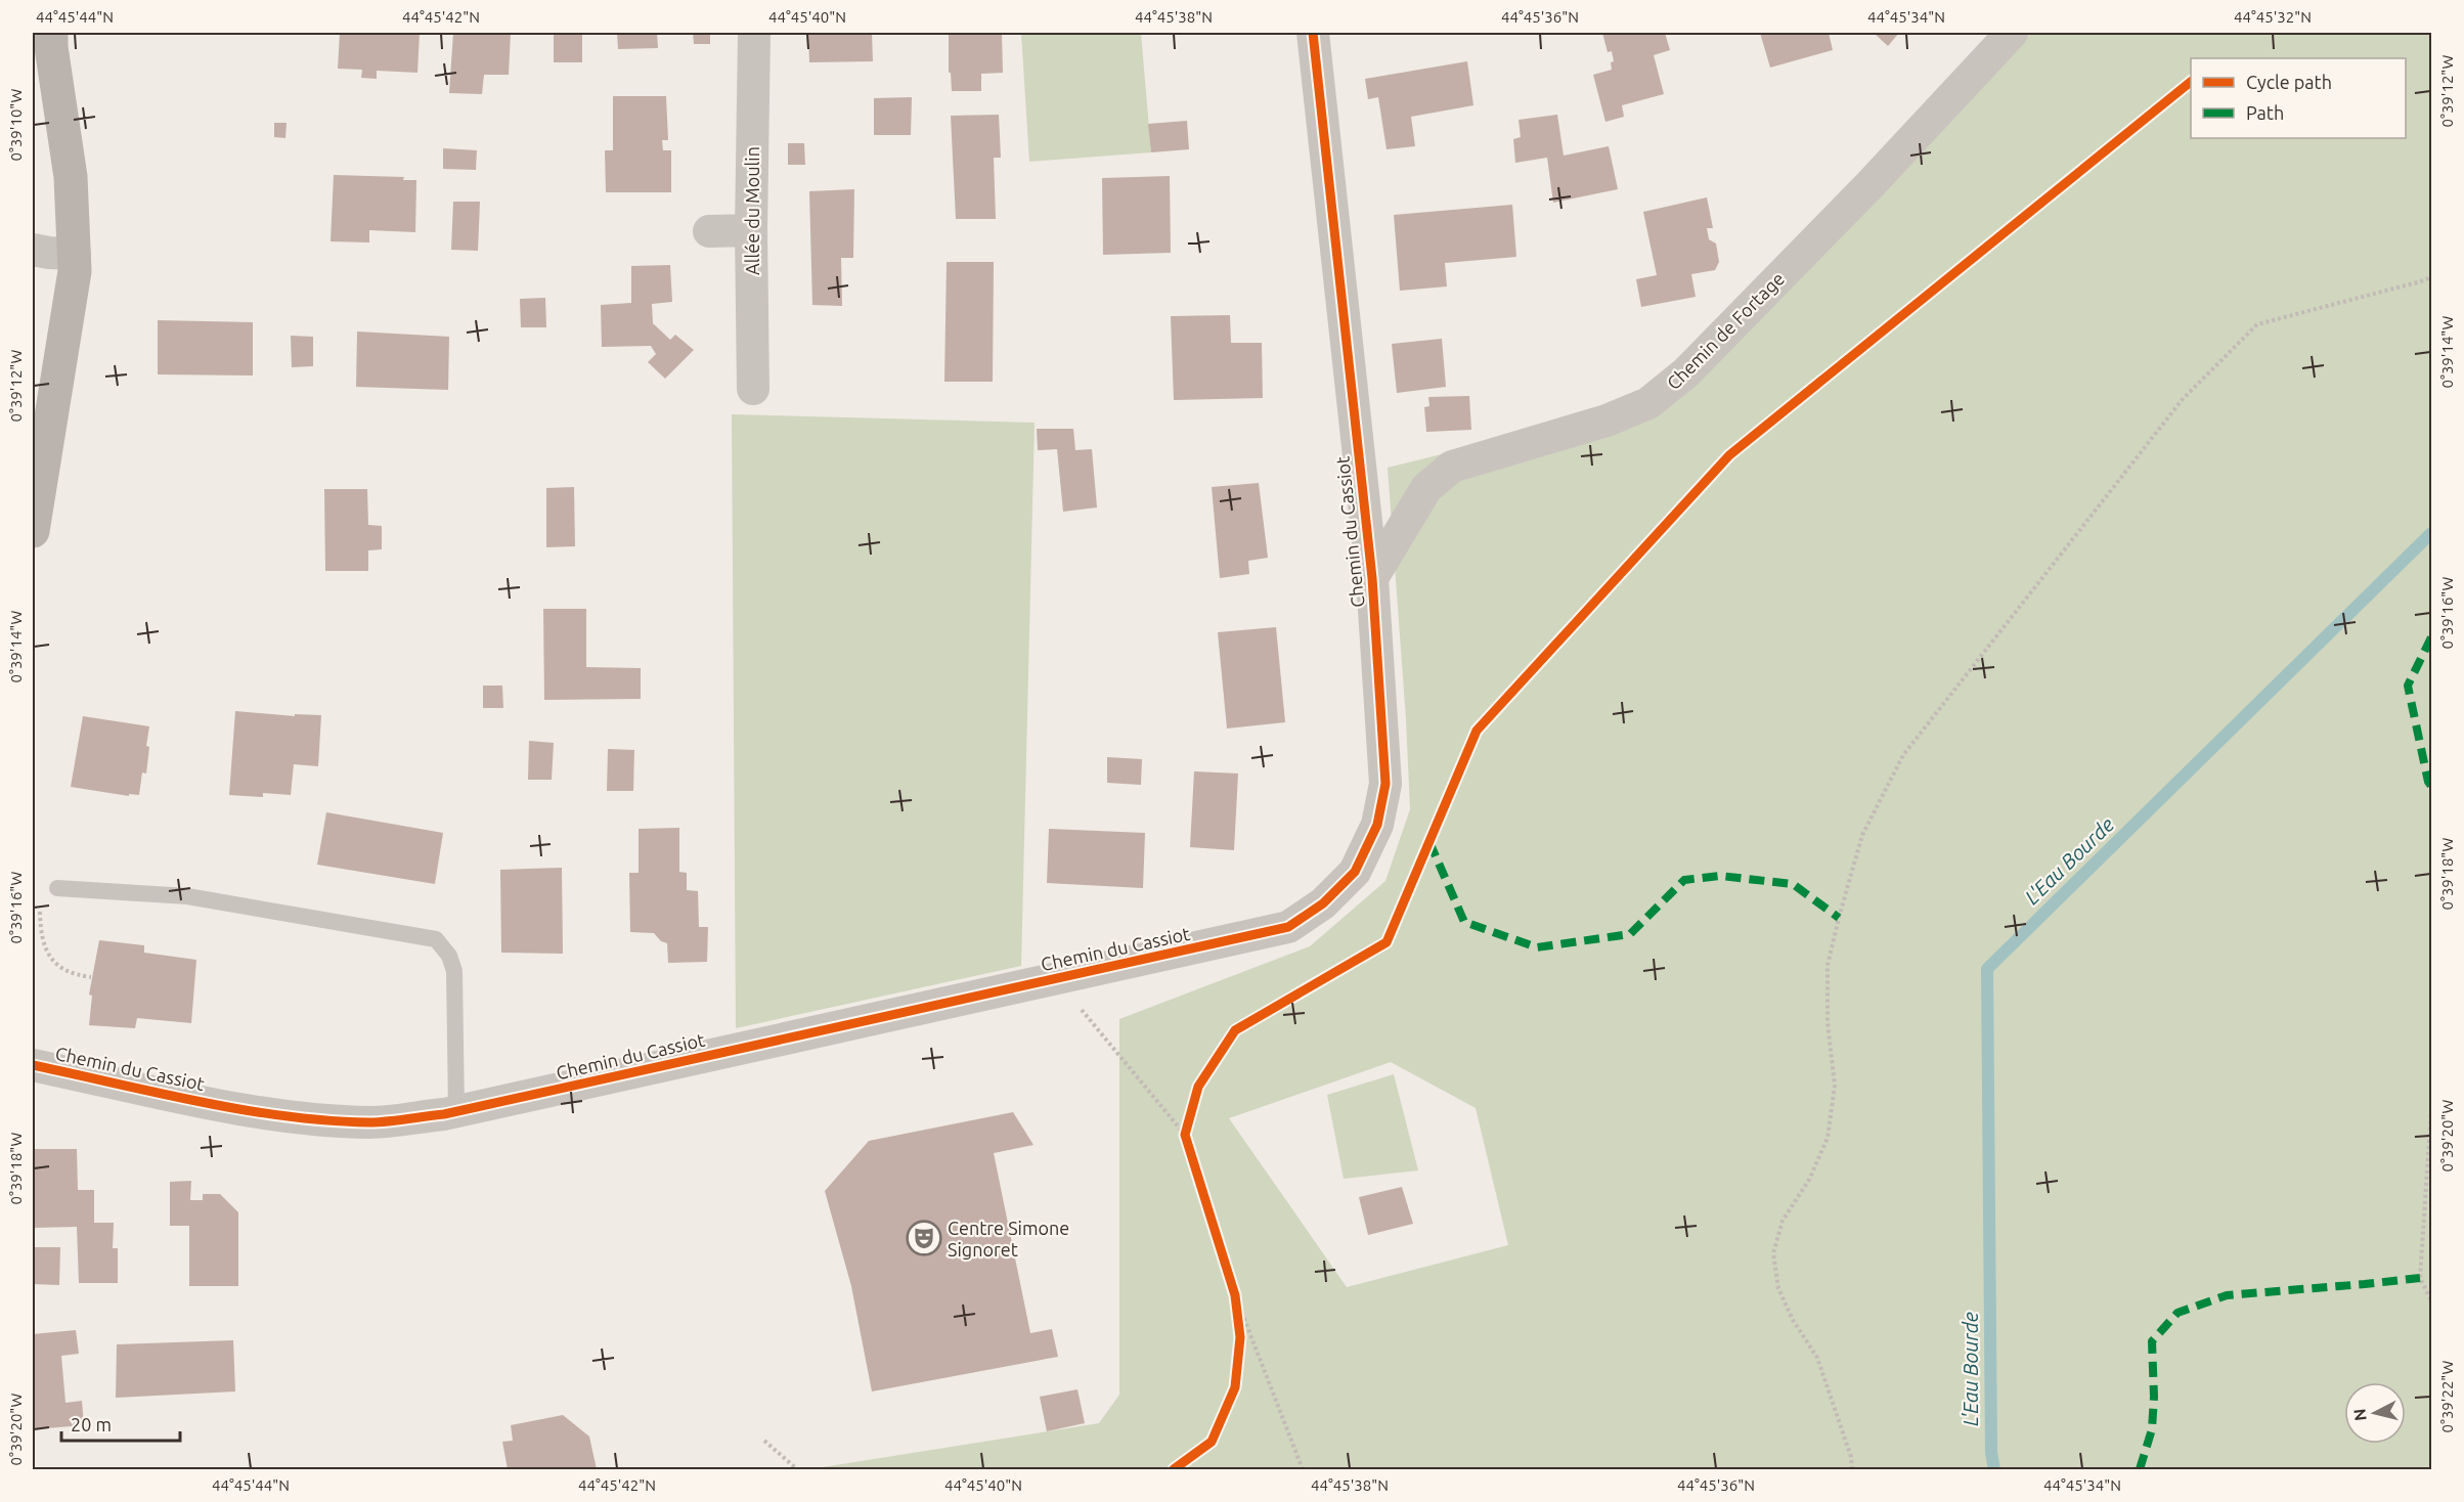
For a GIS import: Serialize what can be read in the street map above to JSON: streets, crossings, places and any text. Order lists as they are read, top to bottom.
{
  "streets": {
    "street": ["Allée du Moulin", "Chemin de Fortage", "Chemin du Cassiot"]
  },
  "crossings": [
    ["Chemin de Fortage", "Chemin du Cassiot"]
  ],
  "water": ["L'Eau Bourde"],
  "places": {
    "theatre": ["Centre Simone Signoret"]
  },
  "legend": ["Cycle path", "Path"],
  "scale_bar": "20 m",
  "north": "left",
  "coordinates": [
    "44°45'44\"N",
    "44°45'42\"N",
    "44°45'40\"N",
    "44°45'38\"N",
    "44°45'36\"N",
    "44°45'34\"N",
    "44°45'32\"N",
    "0°39'12\"W",
    "0°39'10\"W",
    "0°39'14\"W",
    "0°39'16\"W",
    "0°39'18\"W",
    "0°39'20\"W",
    "0°39'22\"W"
  ]
}
